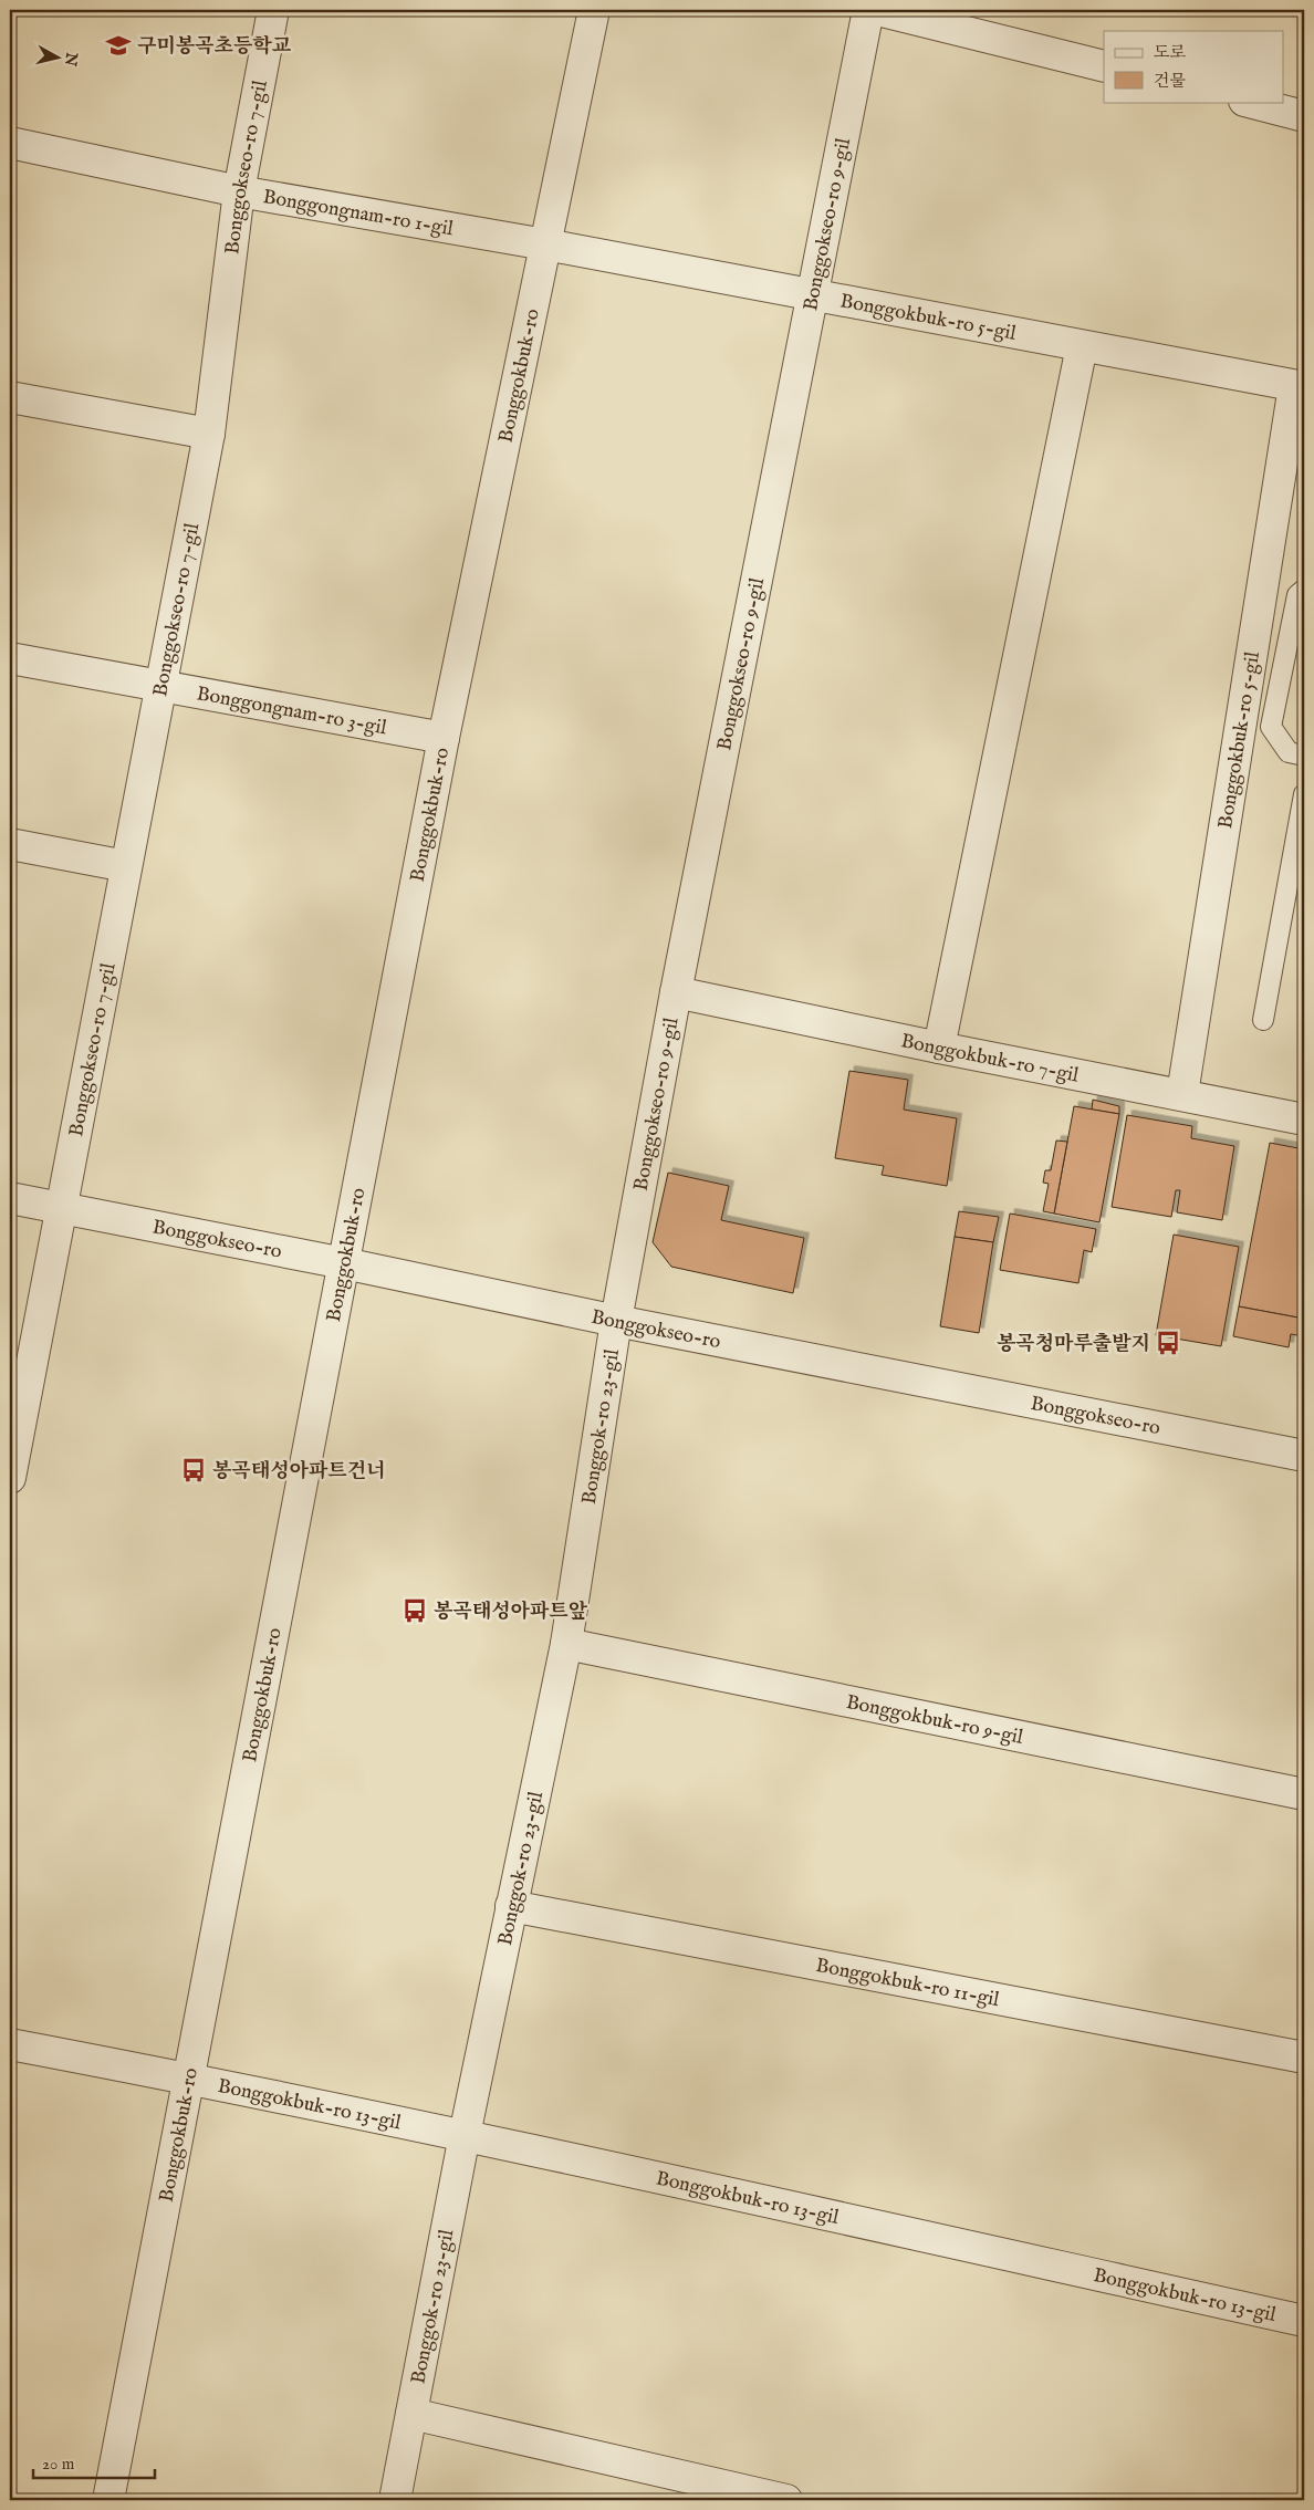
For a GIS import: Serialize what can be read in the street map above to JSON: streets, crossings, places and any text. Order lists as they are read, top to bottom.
{
  "streets": {
    "street": [
      "Bonggokseo-ro 7-gil",
      "Bonggongnam-ro 1-gil",
      "Bonggokseo-ro 9-gil",
      "Bonggokbuk-ro 5-gil",
      "Bonggokbuk-ro",
      "Bonggongnam-ro 3-gil",
      "Bonggokbuk-ro 7-gil",
      "Bonggokseo-ro",
      "Bonggok-ro 23-gil",
      "Bonggokbuk-ro 9-gil",
      "Bonggokbuk-ro 11-gil",
      "Bonggokbuk-ro 13-gil"
    ]
  },
  "crossings": [
    ["Bonggokseo-ro 7-gil", "Bonggongnam-ro 1-gil"],
    ["Bonggokseo-ro 7-gil", "Bonggongnam-ro 3-gil"],
    ["Bonggokseo-ro 7-gil", "Bonggokseo-ro"],
    ["Bonggongnam-ro 1-gil", "Bonggokbuk-ro 5-gil"],
    ["Bonggongnam-ro 1-gil", "Bonggokbuk-ro"],
    ["Bonggokseo-ro 9-gil", "Bonggokbuk-ro 5-gil"],
    ["Bonggokseo-ro 9-gil", "Bonggokbuk-ro 7-gil"],
    ["Bonggokseo-ro 9-gil", "Bonggokseo-ro"],
    ["Bonggokseo-ro 9-gil", "Bonggok-ro 23-gil"],
    ["Bonggokbuk-ro 5-gil", "Bonggokbuk-ro"],
    ["Bonggokbuk-ro 5-gil", "Bonggokbuk-ro 7-gil"],
    ["Bonggokbuk-ro", "Bonggongnam-ro 3-gil"],
    ["Bonggokbuk-ro", "Bonggokseo-ro"],
    ["Bonggokbuk-ro", "Bonggokbuk-ro 13-gil"],
    ["Bonggokseo-ro", "Bonggok-ro 23-gil"],
    ["Bonggok-ro 23-gil", "Bonggokbuk-ro 9-gil"],
    ["Bonggok-ro 23-gil", "Bonggokbuk-ro 11-gil"],
    ["Bonggok-ro 23-gil", "Bonggokbuk-ro 13-gil"]
  ],
  "places": {
    "school or university": ["구미봉곡초등학교"],
    "bus stop": ["봉곡청마루출발지", "봉곡태성아파트건너", "봉곡태성아파트앞"]
  },
  "legend": ["도로", "건물"],
  "scale_bar": "20 m",
  "north": "right"
}
